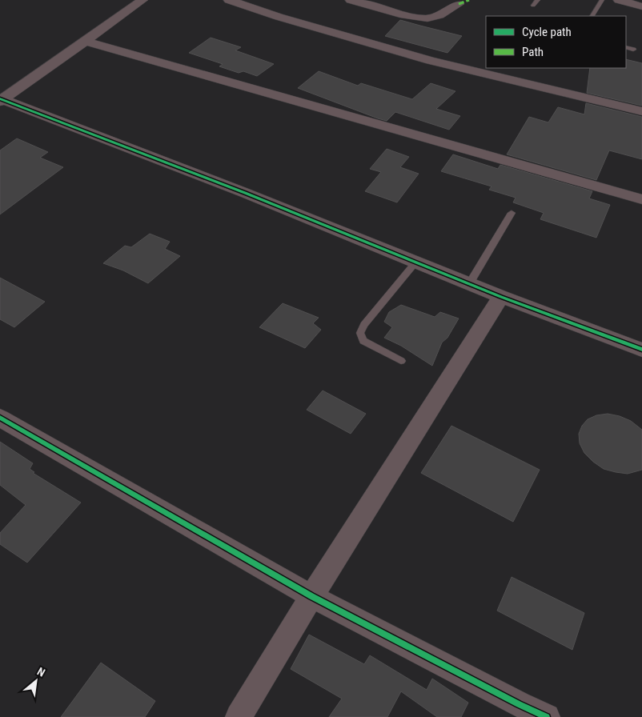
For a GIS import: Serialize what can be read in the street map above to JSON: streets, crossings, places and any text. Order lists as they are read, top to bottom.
{
  "legend": ["Cycle path", "Path"],
  "north": "top right"
}
